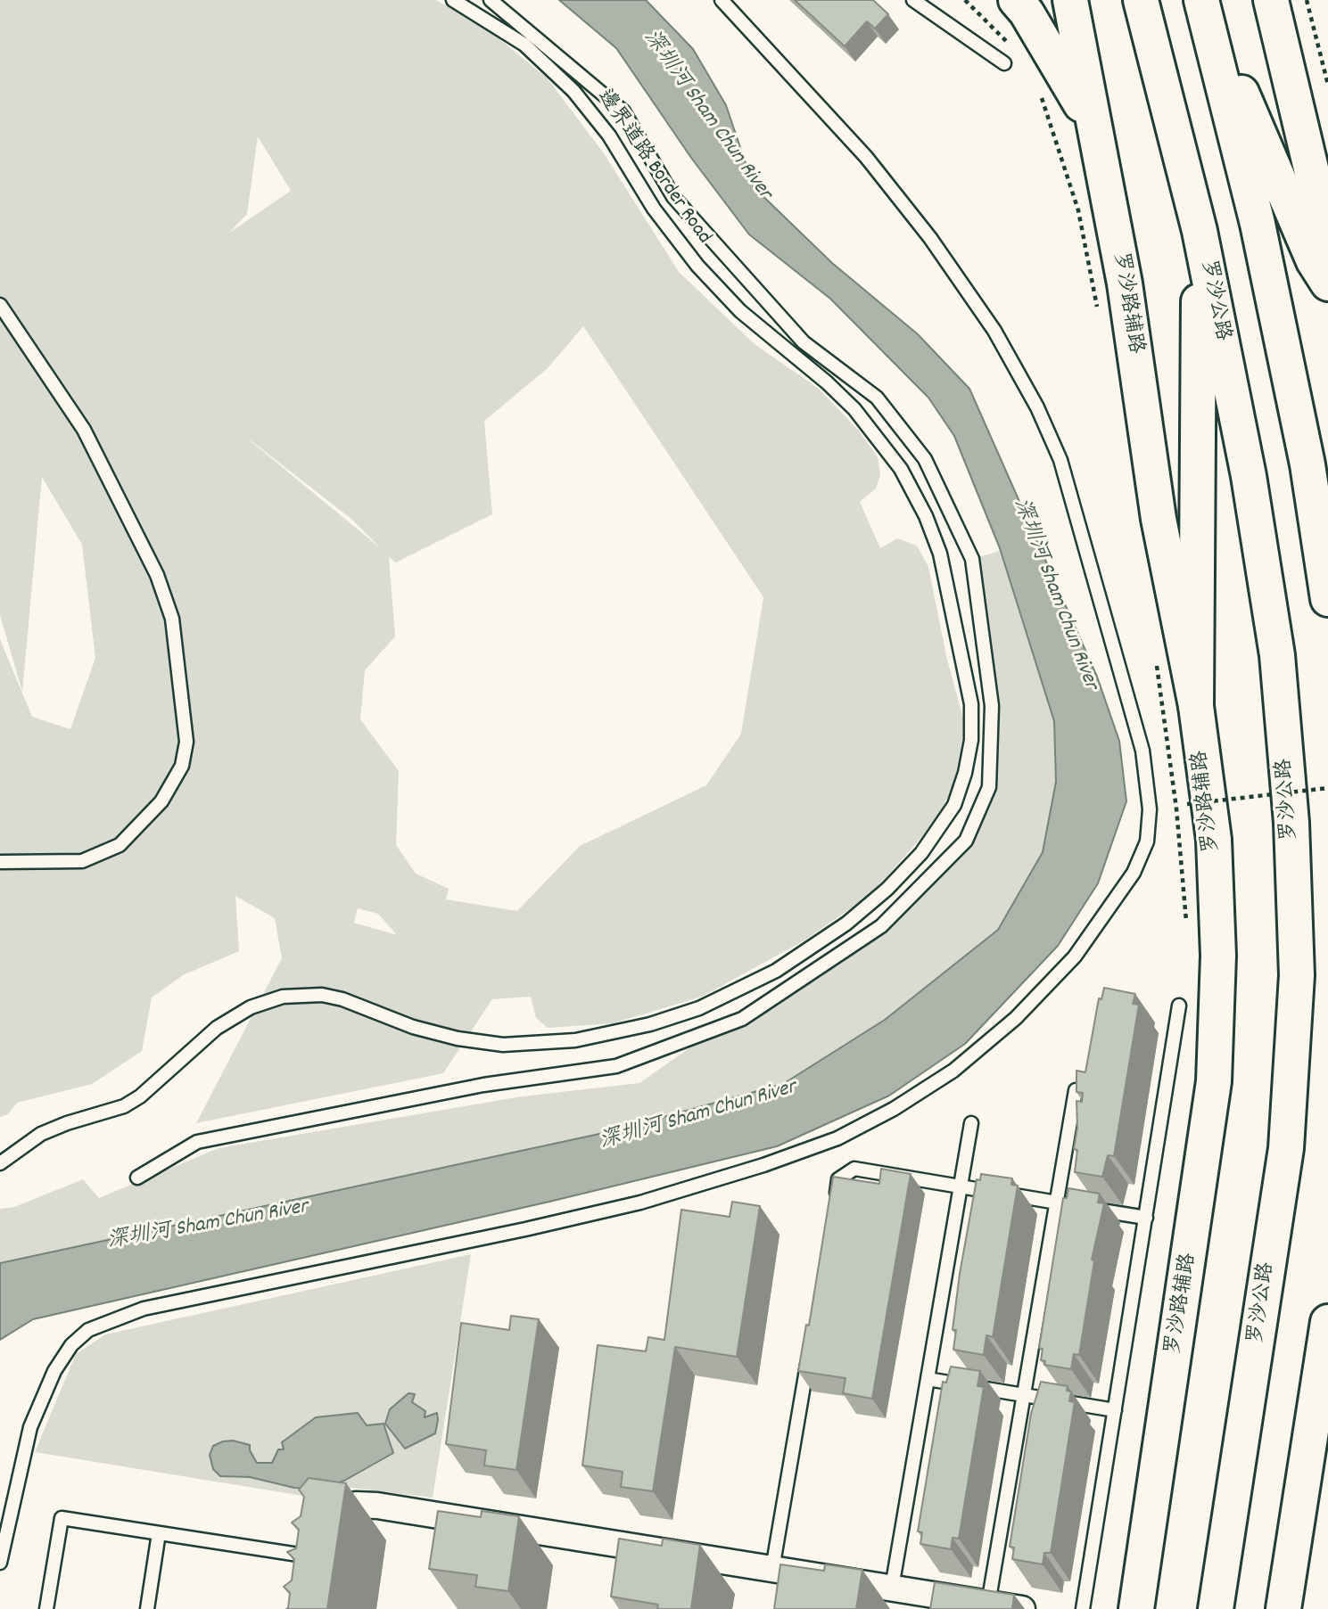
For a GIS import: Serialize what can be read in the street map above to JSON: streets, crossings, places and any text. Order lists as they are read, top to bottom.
{
  "streets": {
    "main road": ["罗沙公路", "罗沙路辅路"],
    "lane": ["邊界道路 Border Road"]
  },
  "water": ["深圳河 Sham Chun River"]
}
